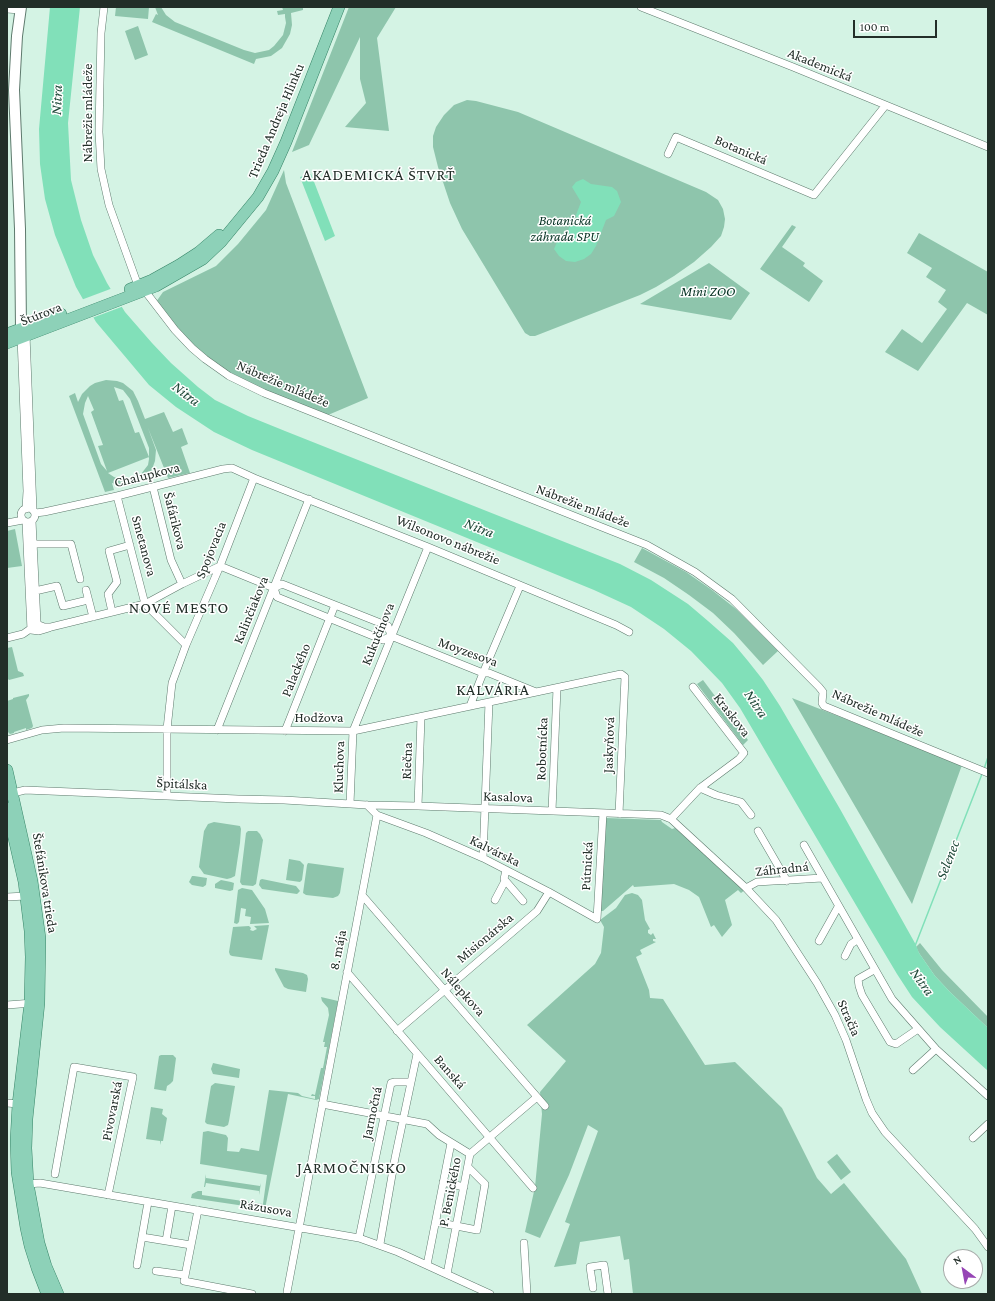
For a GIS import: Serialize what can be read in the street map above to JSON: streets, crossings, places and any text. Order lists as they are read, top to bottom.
{
  "streets": {
    "main road": ["Trieda Andreja Hlinku", "Štúrova", "Štefánikova trieda"],
    "street": [
      "Akademická",
      "Nábrežie mládeže",
      "Botanická",
      "Chalupkova",
      "Šafárikova",
      "Wilsonovo nábrežie",
      "Smetanova",
      "Spojovacia",
      "Kalinčiakova",
      "Kukučínova",
      "Moyzesova",
      "Palackého",
      "Kraskova",
      "Hodžova",
      "Jaskyňová",
      "Robotnícka",
      "Riečna",
      "Kluchova",
      "Špitálska",
      "Kasalova",
      "Kalvárska",
      "Pútnická",
      "Záhradná",
      "Misionárska",
      "8. mája",
      "Nálepkova",
      "Stračia",
      "Banská",
      "Pivovarská",
      "Jarmočná",
      "P. Benického",
      "Rázusova"
    ]
  },
  "crossings": [
    ["Akademická", "Botanická"],
    ["Nábrežie mládeže", "Trieda Andreja Hlinku"],
    ["Trieda Andreja Hlinku", "Štúrova"],
    ["Chalupkova", "Šafárikova"],
    ["Chalupkova", "Wilsonovo nábrežie"],
    ["Chalupkova", "Smetanova"],
    ["Chalupkova", "Spojovacia"],
    ["Wilsonovo nábrežie", "Spojovacia"],
    ["Wilsonovo nábrežie", "Kalinčiakova"],
    ["Wilsonovo nábrežie", "Kukučínova"],
    ["Spojovacia", "Moyzesova"],
    ["Spojovacia", "Hodžova"],
    ["Spojovacia", "Špitálska"],
    ["Kalinčiakova", "Moyzesova"],
    ["Kalinčiakova", "Hodžova"],
    ["Kukučínova", "Moyzesova"],
    ["Kukučínova", "Hodžova"],
    ["Kukučínova", "Kluchova"],
    ["Moyzesova", "Palackého"],
    ["Moyzesova", "Hodžova"],
    ["Palackého", "Hodžova"],
    ["Kraskova", "Kasalova"],
    ["Kraskova", "Stračia"],
    ["Hodžova", "Jaskyňová"],
    ["Hodžova", "Robotnícka"],
    ["Hodžova", "Riečna"],
    ["Hodžova", "Kluchova"],
    ["Jaskyňová", "Kasalova"],
    ["Robotnícka", "Kasalova"],
    ["Riečna", "Kasalova"],
    ["Kluchova", "Špitálska"],
    ["Kluchova", "Kasalova"],
    ["Špitálska", "Kasalova"],
    ["Špitálska", "Štefánikova trieda"],
    ["Kasalova", "Pútnická"],
    ["Kasalova", "Stračia"],
    ["Kalvárska", "Pútnická"],
    ["Kalvárska", "Misionárska"],
    ["Kalvárska", "8. mája"],
    ["Záhradná", "Stračia"],
    ["Štefánikova trieda", "Rázusova"],
    ["Misionárska", "Nálepkova"],
    ["Misionárska", "Banská"],
    ["8. mája", "Nálepkova"],
    ["8. mája", "Banská"],
    ["8. mája", "Rázusova"],
    ["Nálepkova", "P. Benického"],
    ["Banská", "P. Benického"],
    ["Pivovarská", "Rázusova"],
    ["Jarmočná", "Rázusova"],
    ["P. Benického", "Rázusova"]
  ],
  "districts": [
    "AKADEMICKÁ ŠTVRŤ",
    "NOVÉ MESTO",
    "KALVÁRIA",
    "JARMOČNISKO"
  ],
  "water": ["Nitra", "Selenec"],
  "parks": ["Botanická záhrada SPU", "Mini ZOO"],
  "scale_bar": "100 m",
  "north": "top left"
}
